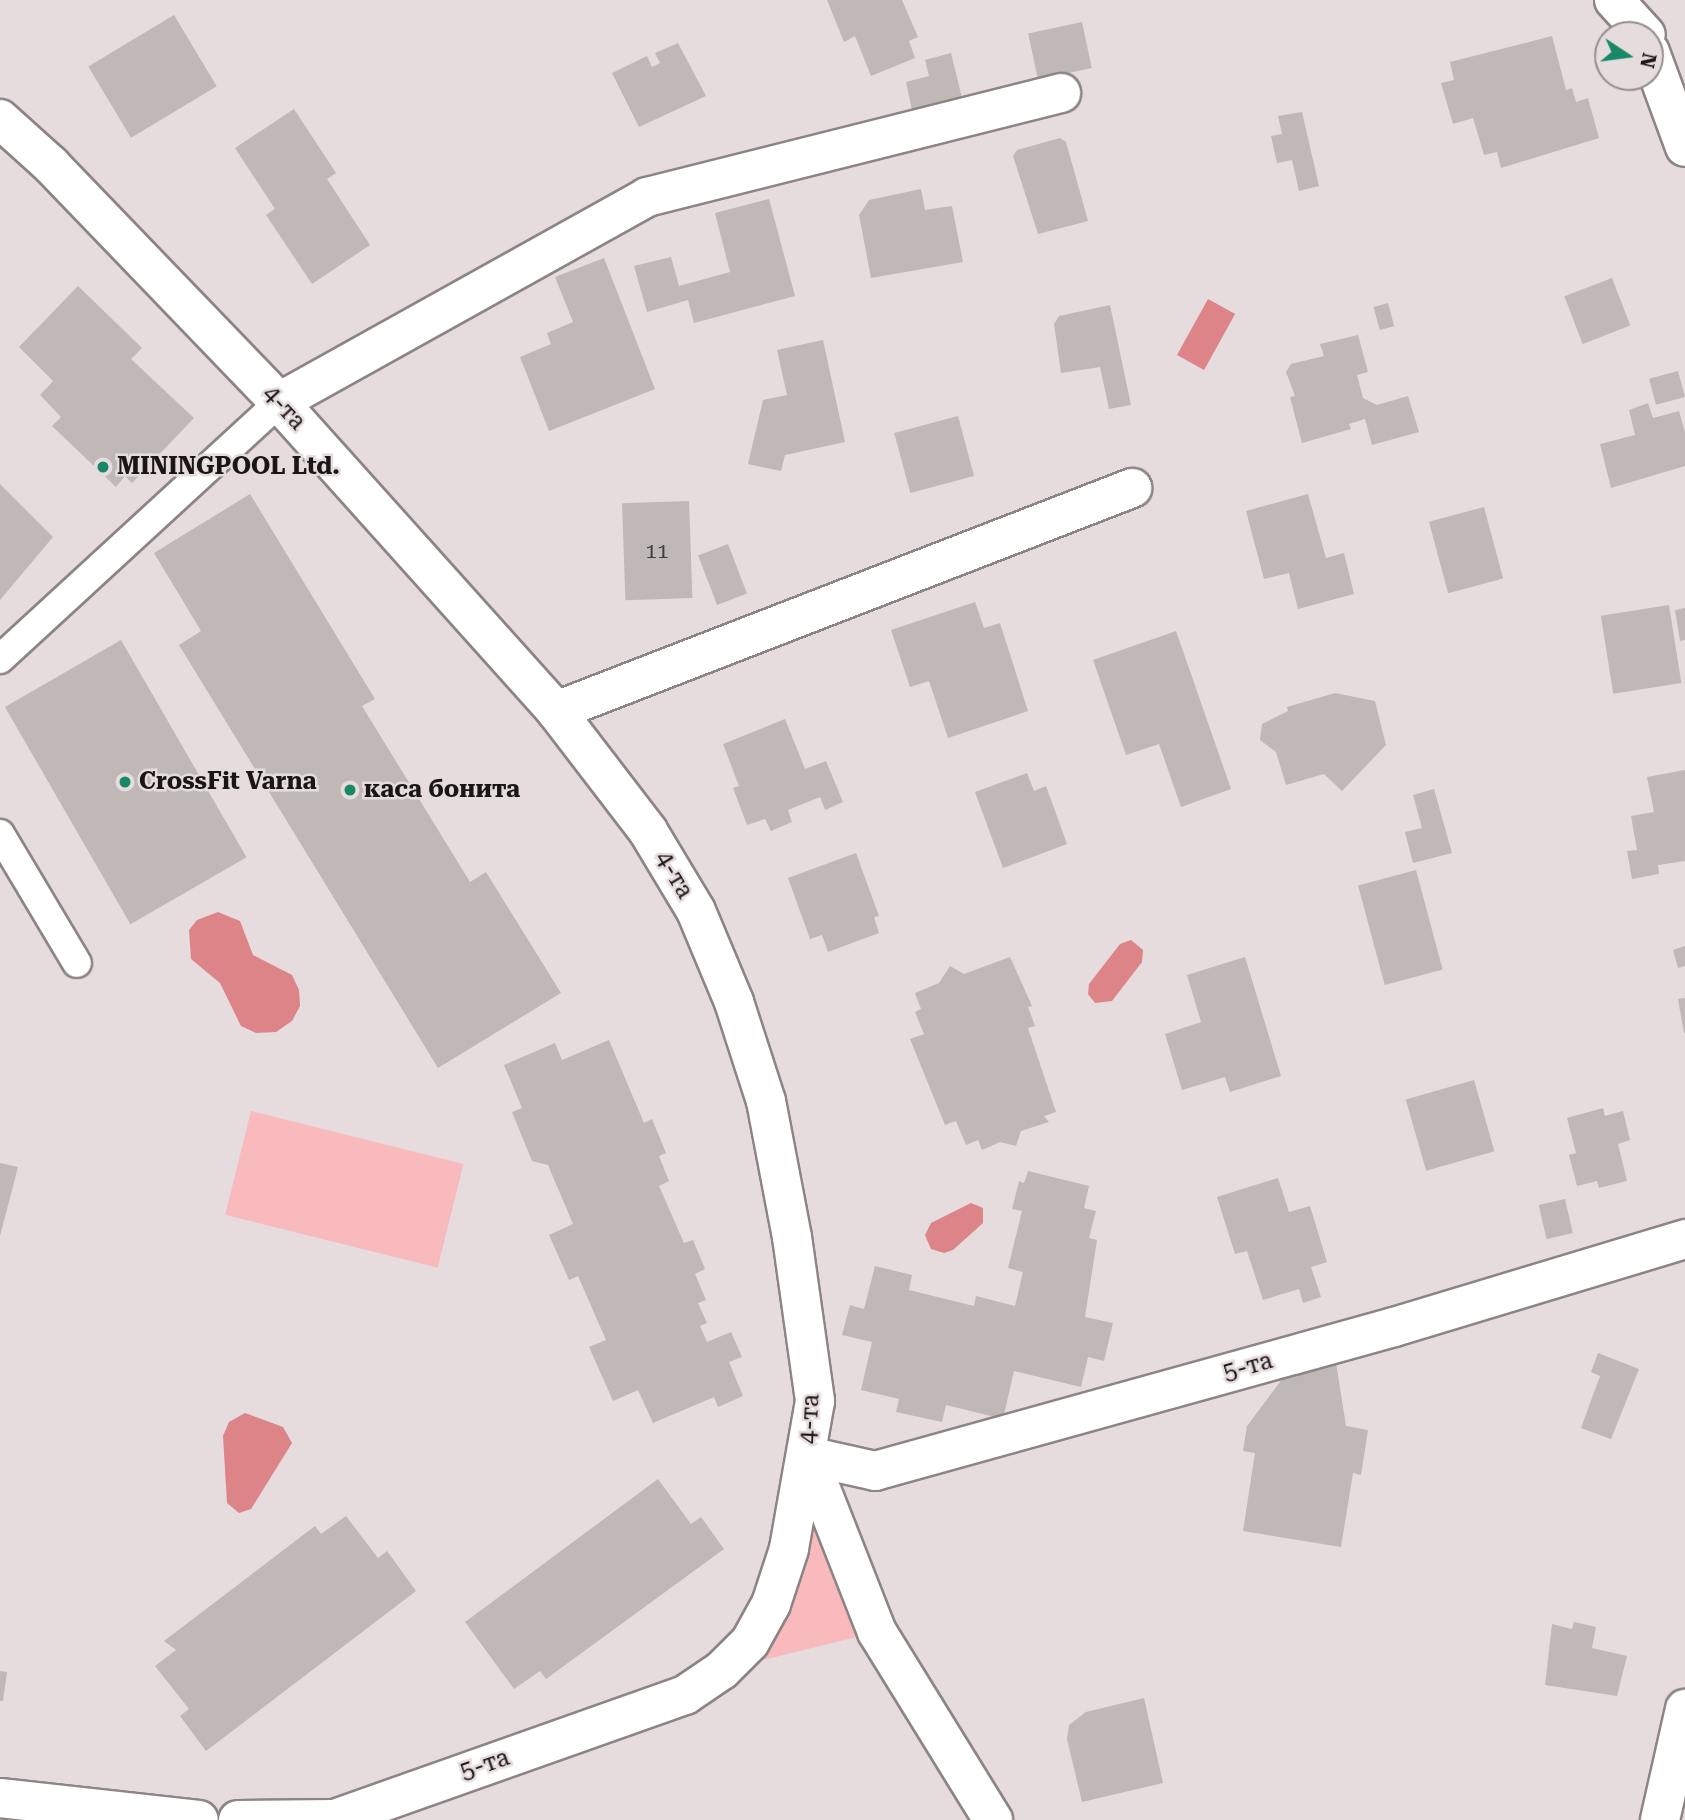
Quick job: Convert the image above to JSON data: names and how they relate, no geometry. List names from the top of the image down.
{
  "streets": {
    "street": ["4-та", "5-та"]
  },
  "crossings": [
    ["4-та", "5-та"]
  ],
  "places": ["MININGPOOL Ltd.", "CrossFit Varna", "каса бонита"],
  "house_numbers": ["11"],
  "north": "right"
}
